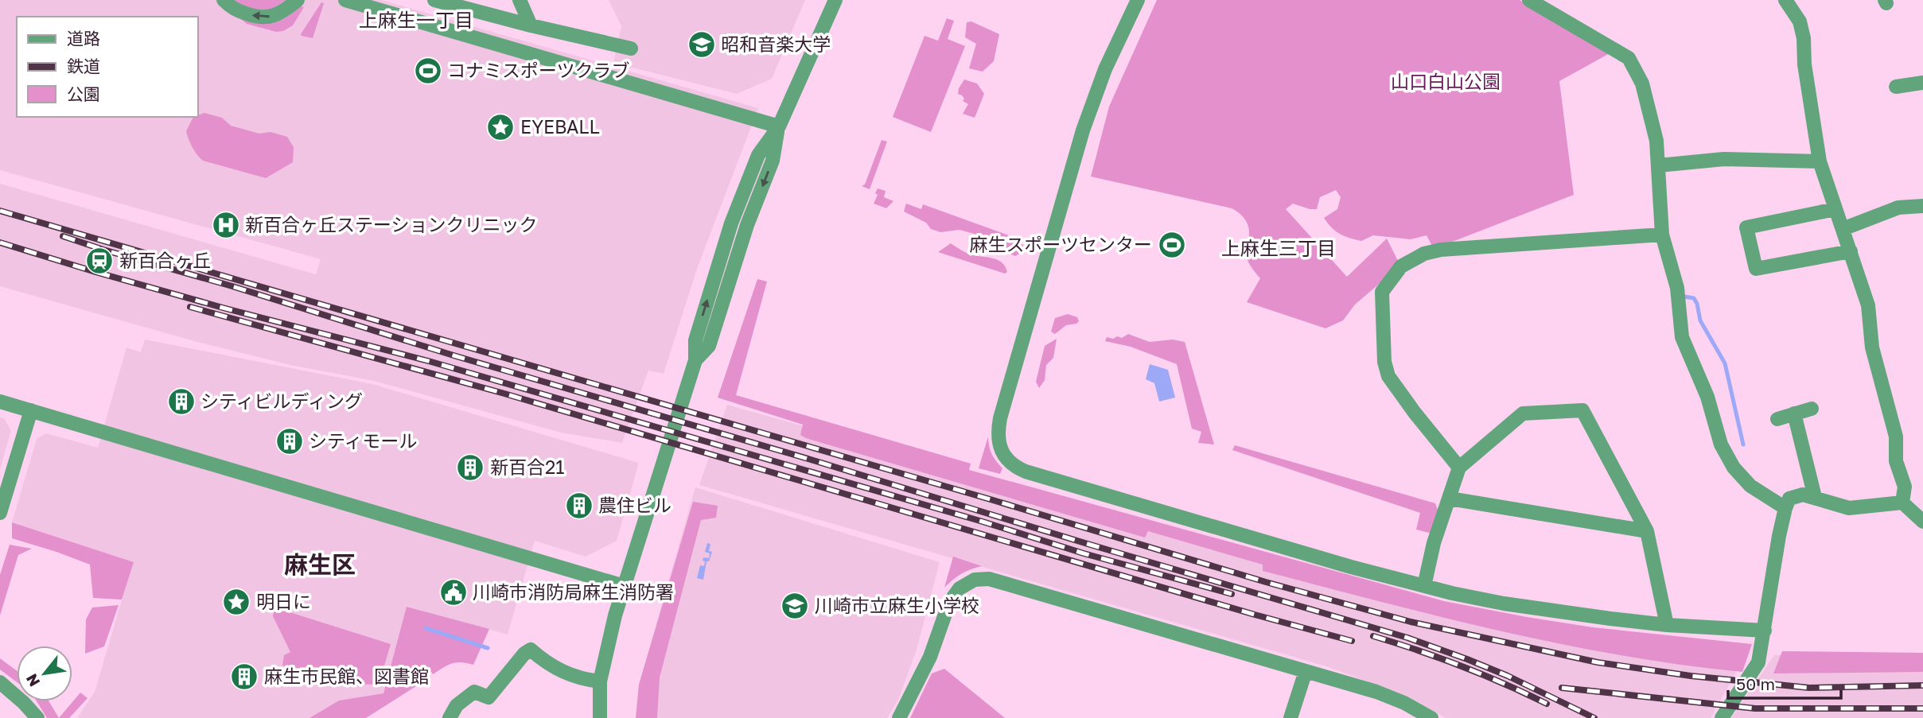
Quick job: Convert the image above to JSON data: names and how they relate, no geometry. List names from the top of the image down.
{
  "districts": ["上麻生一丁目", "上麻生三丁目", "麻生区"],
  "parks": ["山口白山公園"],
  "places": {
    "school or university": ["昭和音楽大学", "川崎市立麻生小学校"],
    "sports": ["コナミスポーツクラブ", "麻生スポーツセンター"],
    "place": ["EYEBALL", "明日に"],
    "hospital": ["新百合ヶ丘ステーションクリニック"],
    "station": ["新百合ヶ丘"],
    "building": [
      "シティビルディング",
      "シティモール",
      "新百合21",
      "農住ビル",
      "麻生市民館、図書館"
    ],
    "public building": ["川崎市消防局麻生消防署"]
  },
  "legend": ["道路", "鉄道", "公園"],
  "scale_bar": "50 m",
  "north": "bottom left"
}
